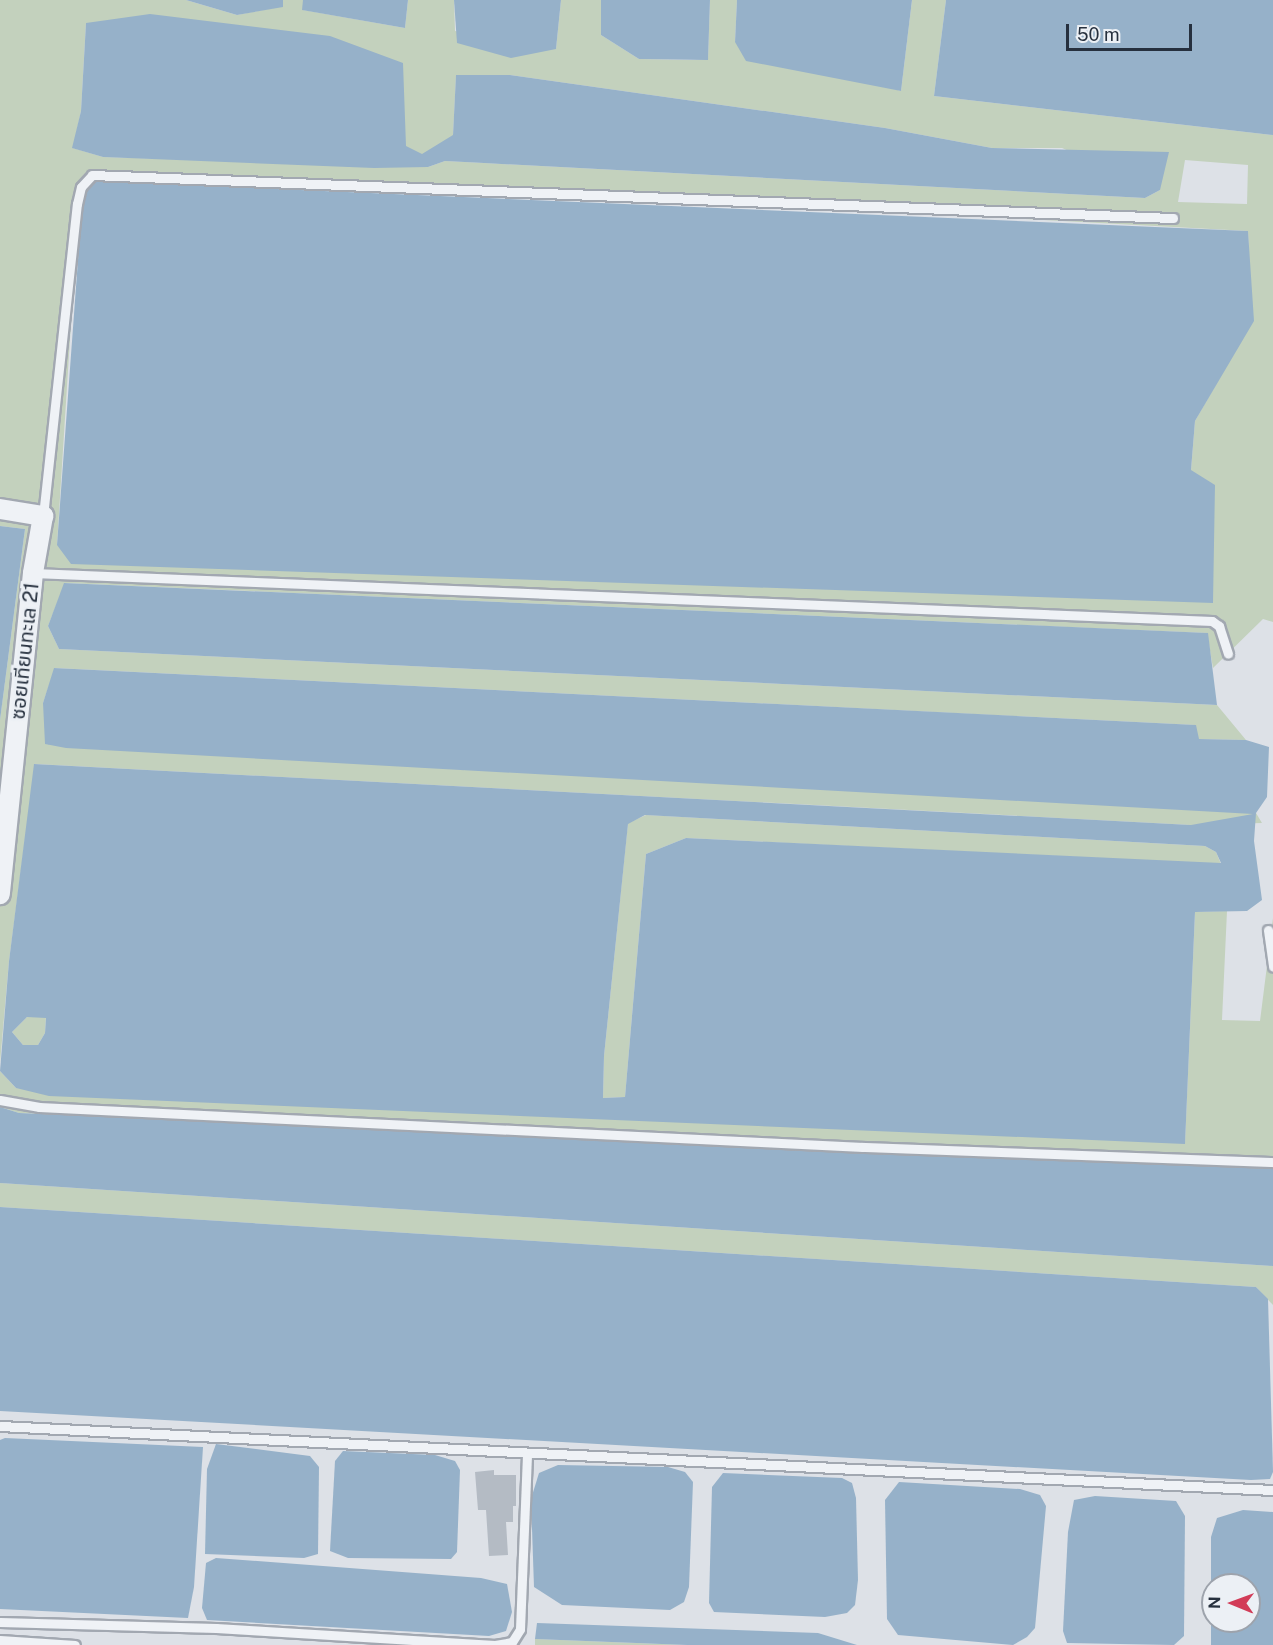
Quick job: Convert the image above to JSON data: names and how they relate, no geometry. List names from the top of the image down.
{
  "streets": {
    "street": ["ซอยเทียนทะเล 21"]
  },
  "scale_bar": "50 m",
  "north": "left"
}
